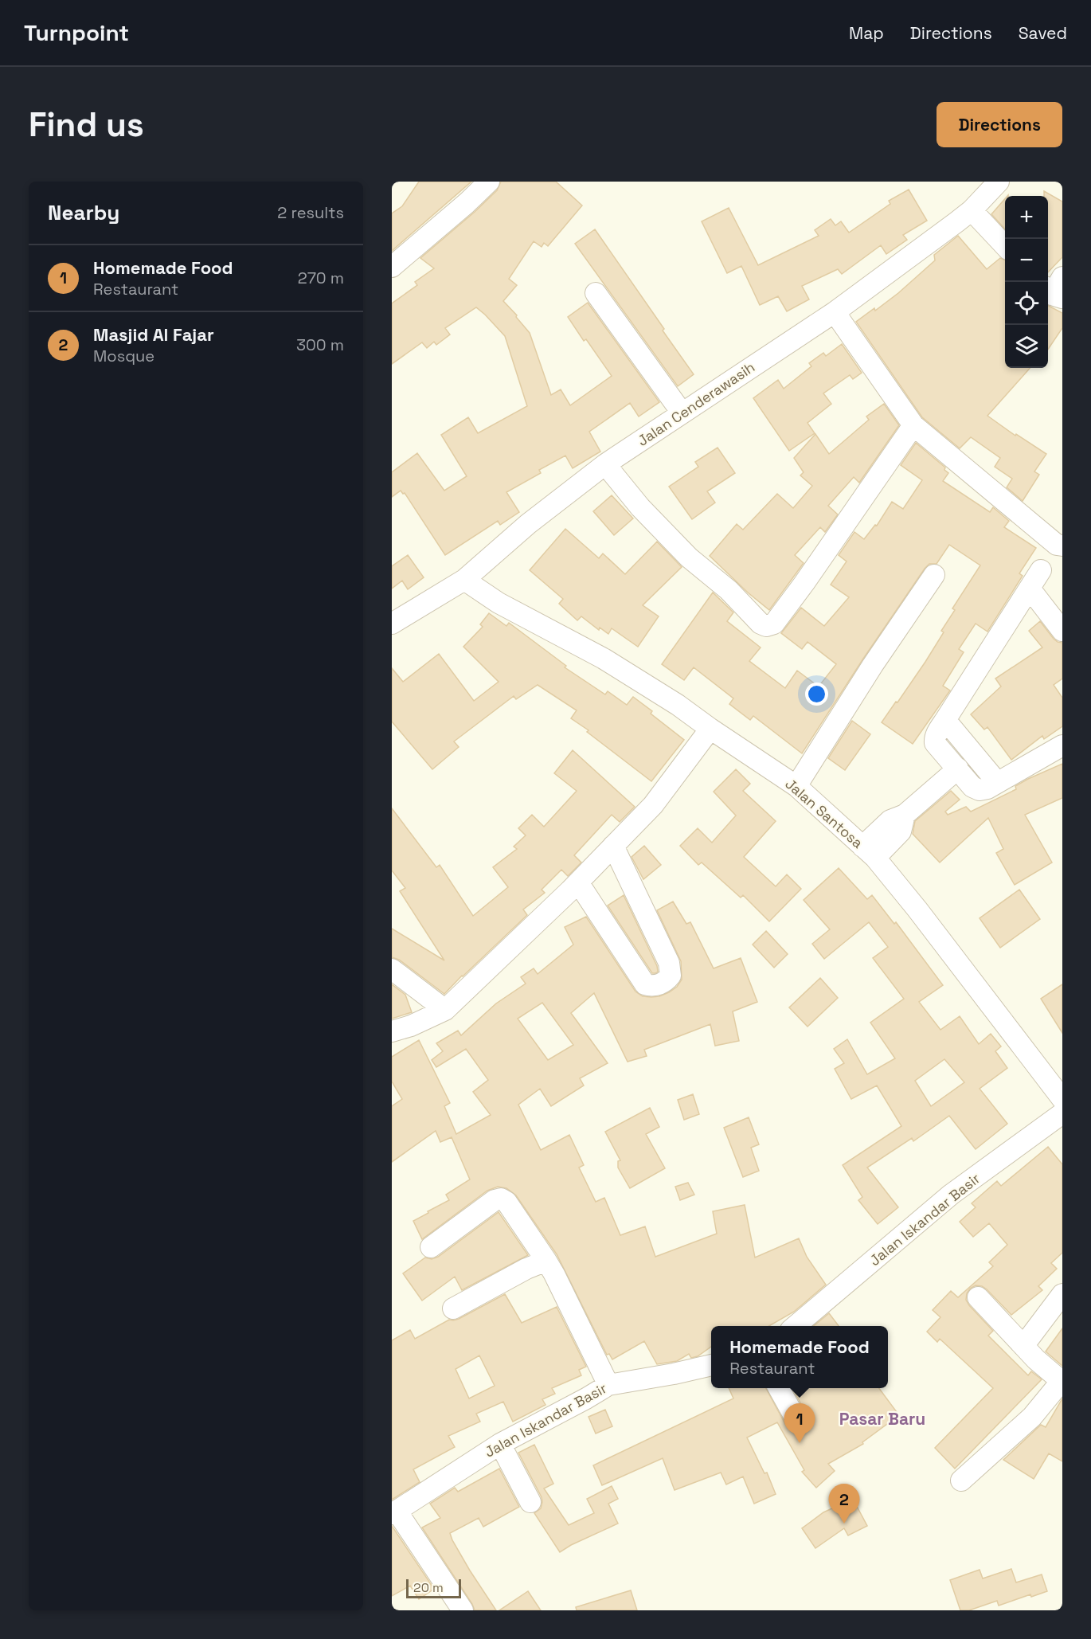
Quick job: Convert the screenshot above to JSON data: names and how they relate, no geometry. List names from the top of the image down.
{
  "streets": {
    "street": ["Jalan Cenderawasih", "Jalan Santosa", "Jalan Iskandar Basir"]
  },
  "crossings": [
    ["Jalan Cenderawasih", "Jalan Santosa"]
  ],
  "districts": ["Pasar Baru"],
  "scale_bar": "20 m",
  "page": {
    "header": "Turnpoint",
    "nav": ["Map", "Directions", "Saved"],
    "buttons": "Directions",
    "title": "Find us",
    "heading": ["Nearby", "2 results"],
    "map_buttons": ["+", "−"],
    "list": [
      {
        "mark": "1",
        "name": "Homemade Food",
        "note": "Restaurant",
        "value": "270 m"
      },
      {
        "mark": "2",
        "name": "Masjid Al Fajar",
        "note": "Mosque",
        "value": "300 m"
      }
    ],
    "popup": ["Homemade Food", "Restaurant"],
    "pins": ["1", "2"],
    "scale": "20 m"
  }
}
